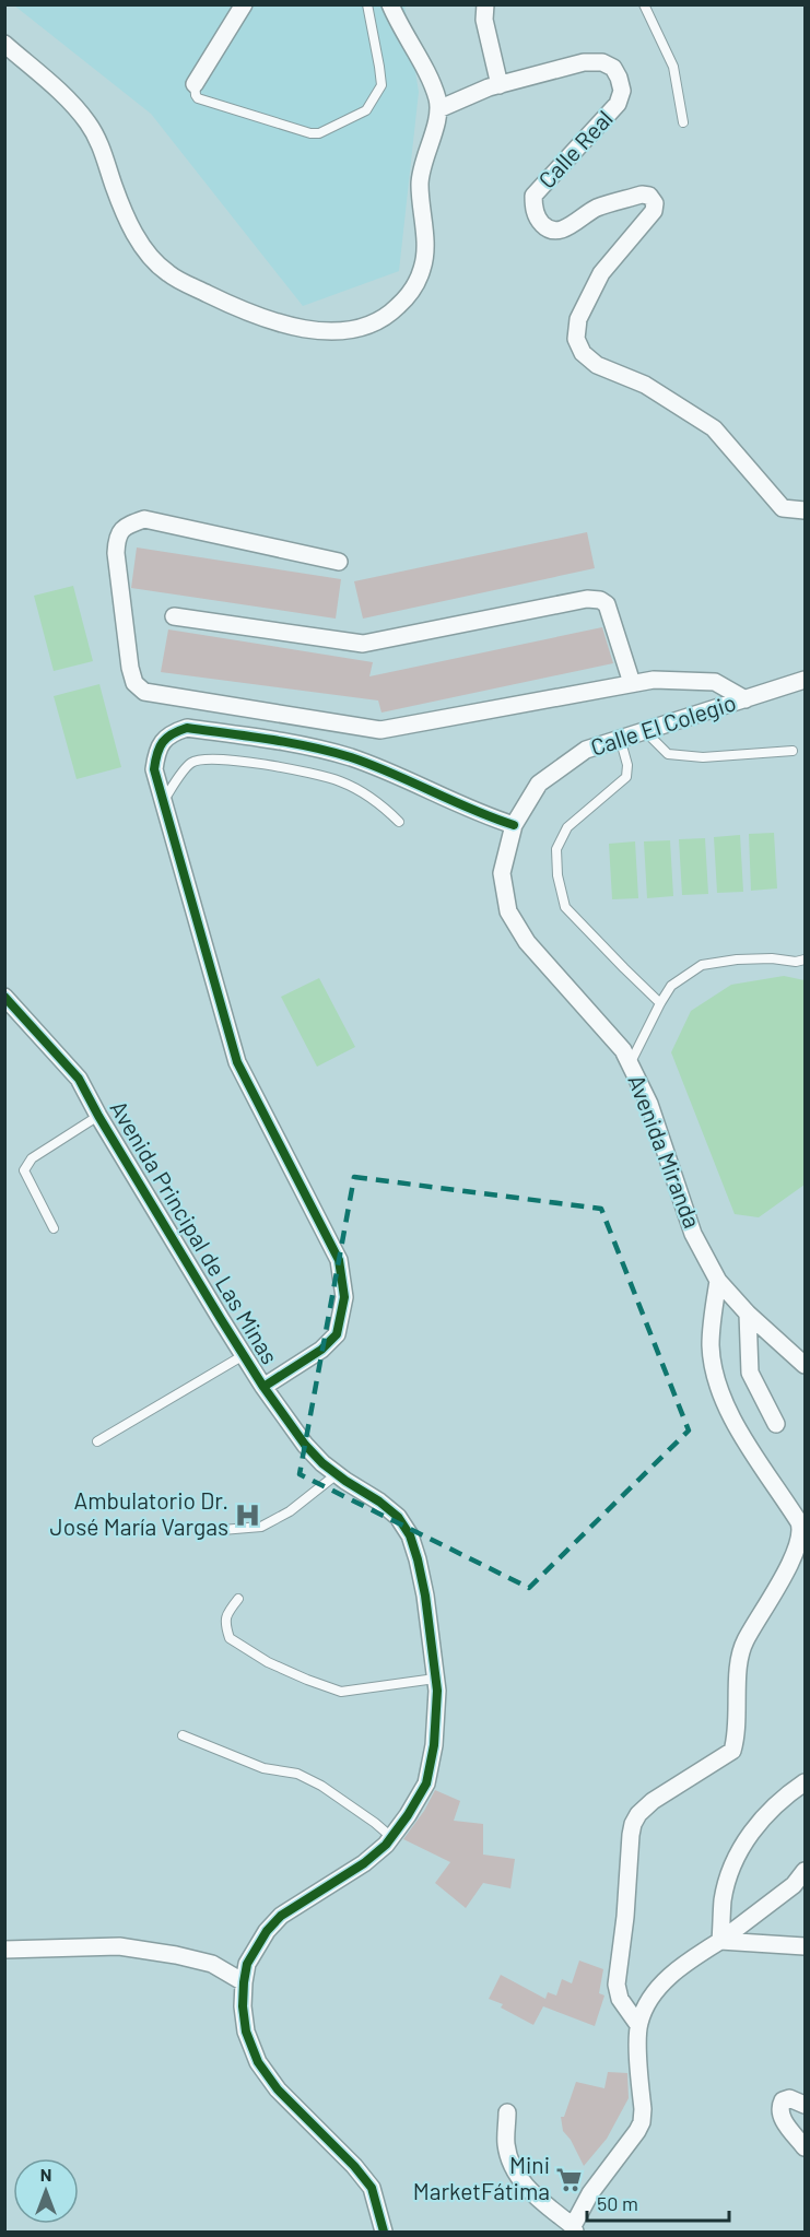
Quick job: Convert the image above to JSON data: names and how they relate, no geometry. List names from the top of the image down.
{
  "streets": {
    "street": [
      "Calle Real",
      "Calle El Colegio",
      "Avenida Miranda",
      "Avenida Principal de Las Minas"
    ]
  },
  "crossings": [
    ["Calle El Colegio", "Avenida Miranda"]
  ],
  "places": {
    "hospital": ["Ambulatorio Dr. José María Vargas"],
    "supermarket": ["Mini MarketFátima"]
  },
  "scale_bar": "50 m",
  "north": "top"
}
